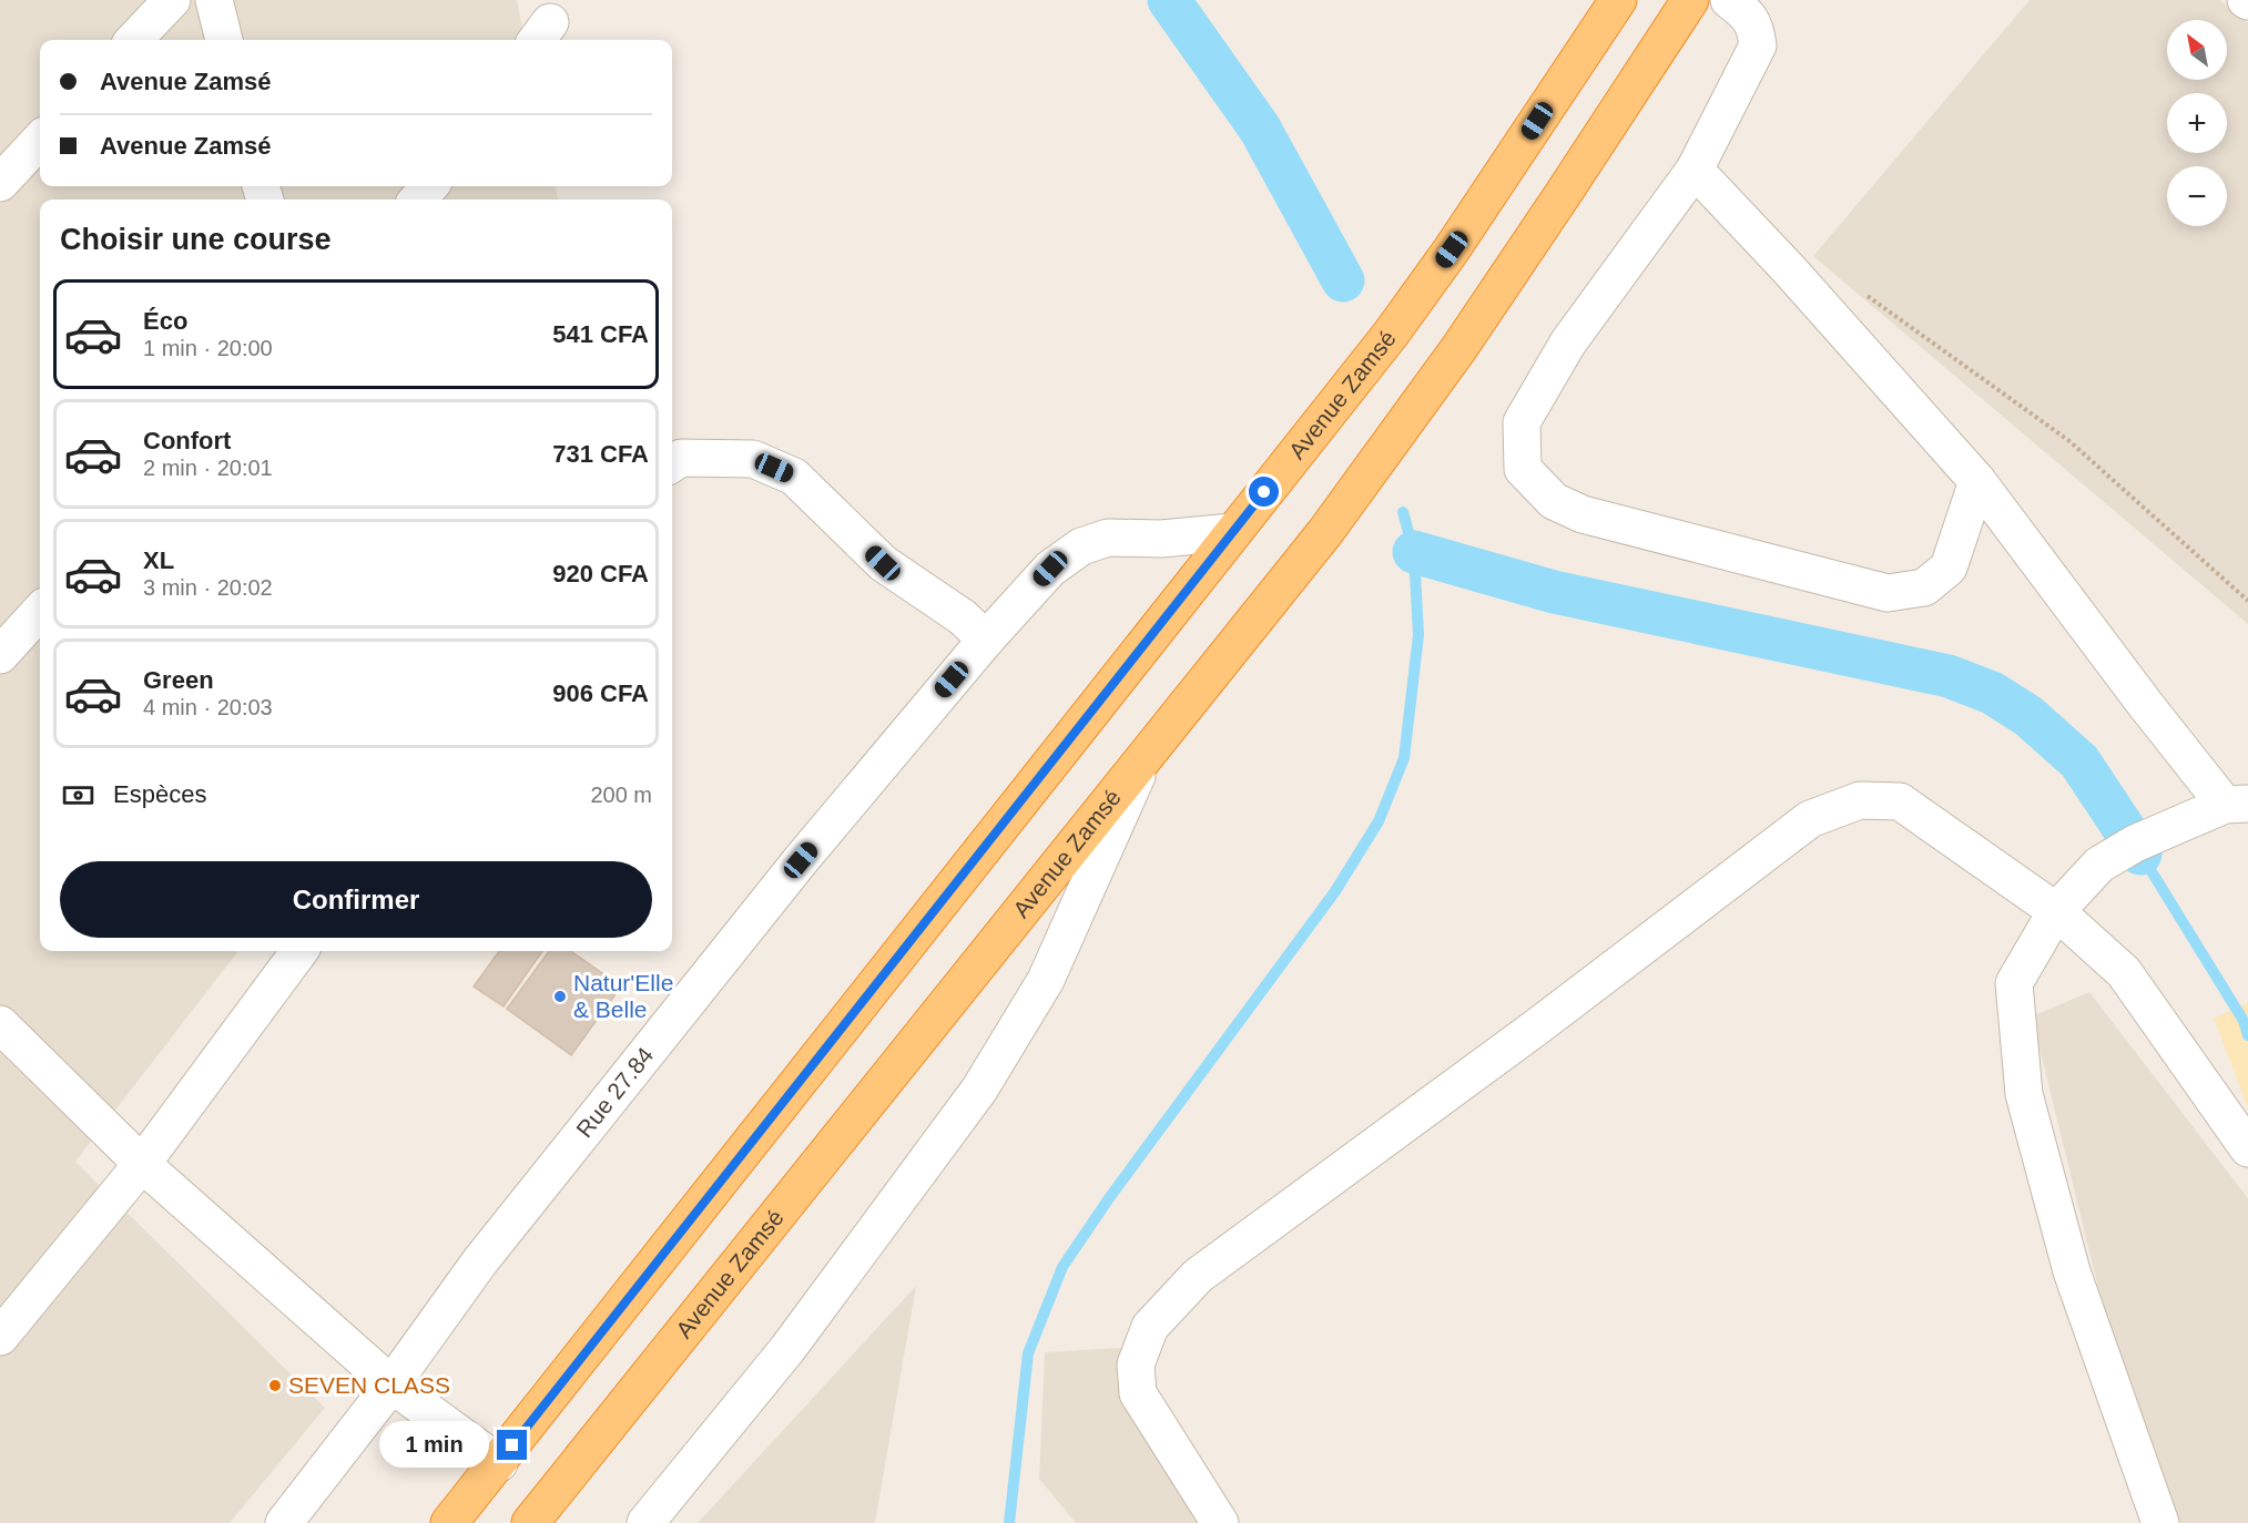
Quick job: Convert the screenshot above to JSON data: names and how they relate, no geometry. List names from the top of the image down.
{
  "streets": {
    "highway": ["Avenue Zamsé"],
    "street": ["Rue 27.84"]
  },
  "crossings": [
    ["Avenue Zamsé", "Rue 27.84"]
  ],
  "places": ["Natur'Elle & Belle", "SEVEN CLASS"],
  "north": "top left",
  "page": {
    "map_buttons": ["+", "−"],
    "banner": ["Avenue Zamsé", "Avenue Zamsé"],
    "heading": "Choisir une course",
    "list": [
      {
        "name": "Éco",
        "note": "1 min · 20:00",
        "value": "541 CFA"
      },
      {
        "name": "Confort",
        "note": "2 min · 20:01",
        "value": "731 CFA"
      },
      {
        "name": "XL",
        "note": "3 min · 20:02",
        "value": "920 CFA"
      },
      {
        "name": "Green",
        "note": "4 min · 20:03",
        "value": "906 CFA"
      }
    ],
    "pay": ["Espèces", "200 m"],
    "buttons": "Confirmer",
    "bubble": "1 min"
  }
}
